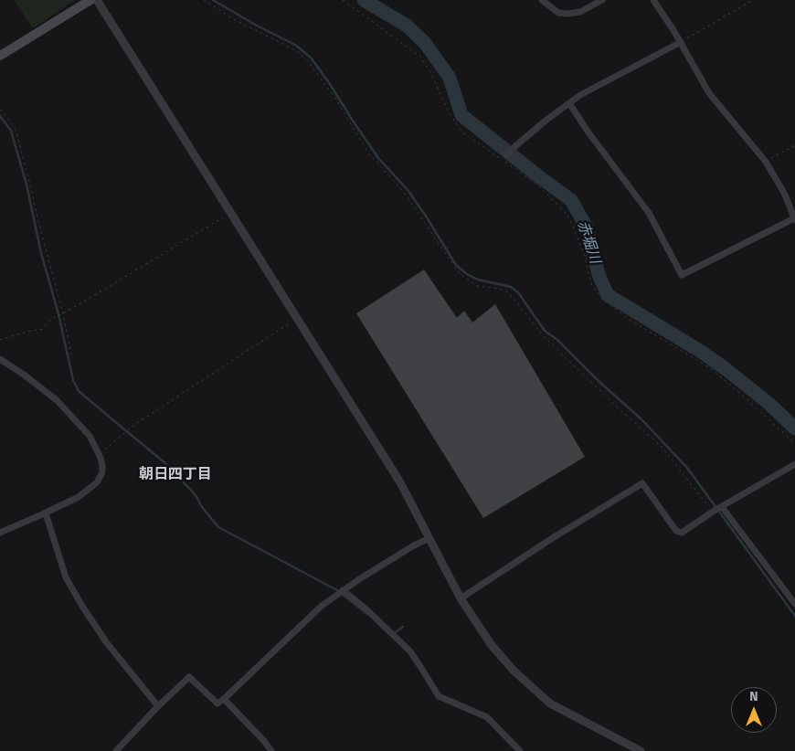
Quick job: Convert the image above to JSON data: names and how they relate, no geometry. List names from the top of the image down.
{
  "districts": ["朝日四丁目"],
  "water": ["赤堀川"],
  "north": "top"
}
